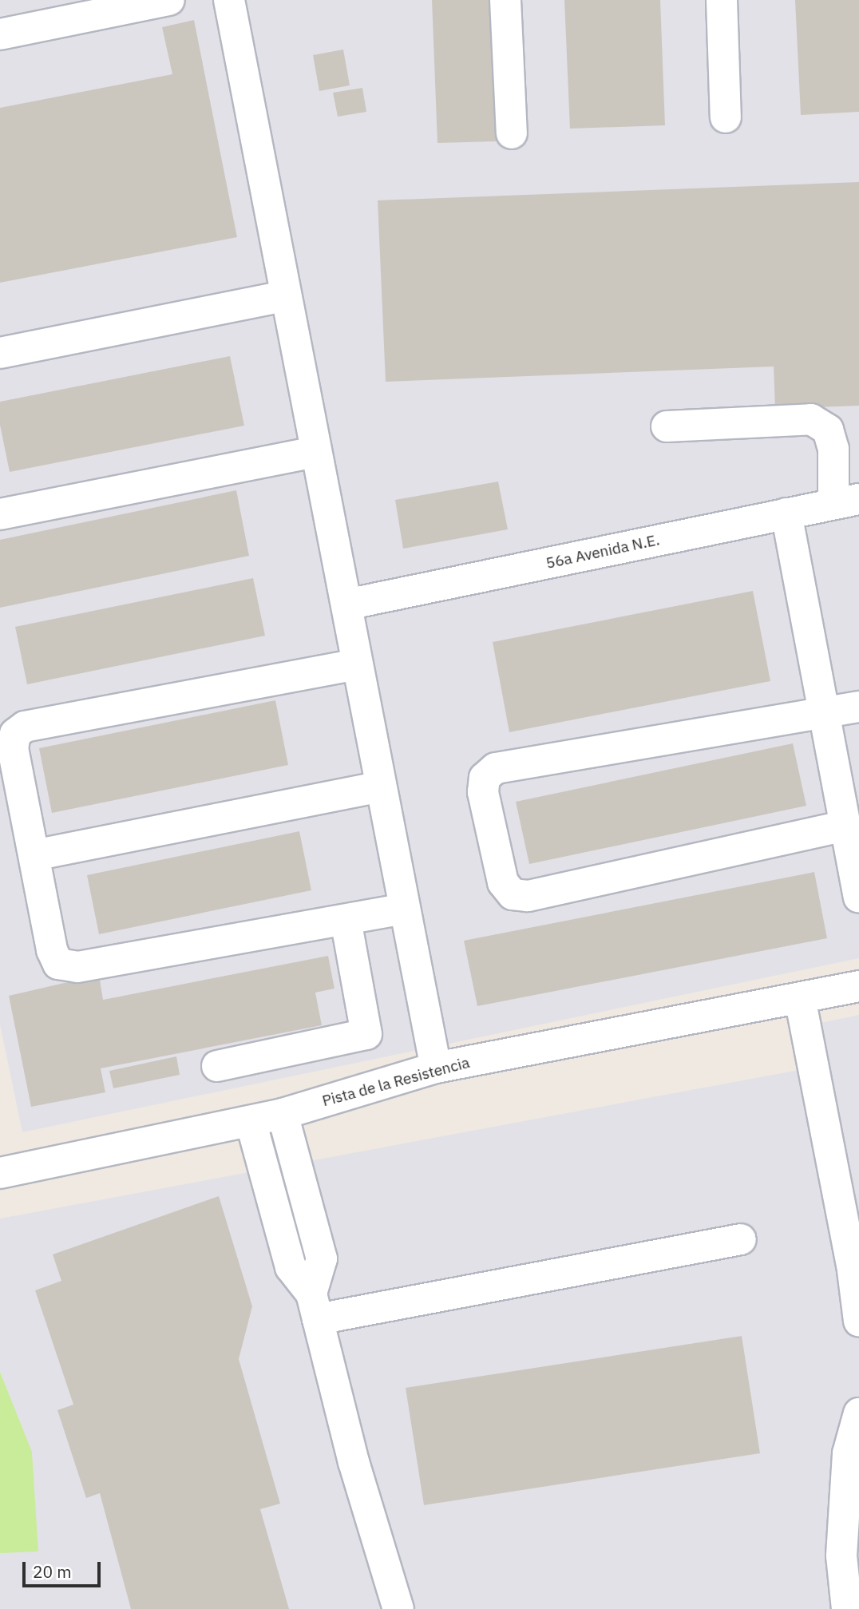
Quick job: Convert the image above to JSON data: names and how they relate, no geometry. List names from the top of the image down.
{
  "streets": {
    "street": ["56a Avenida N.E.", "Pista de la Resistencia"]
  },
  "scale_bar": "20 m"
}
